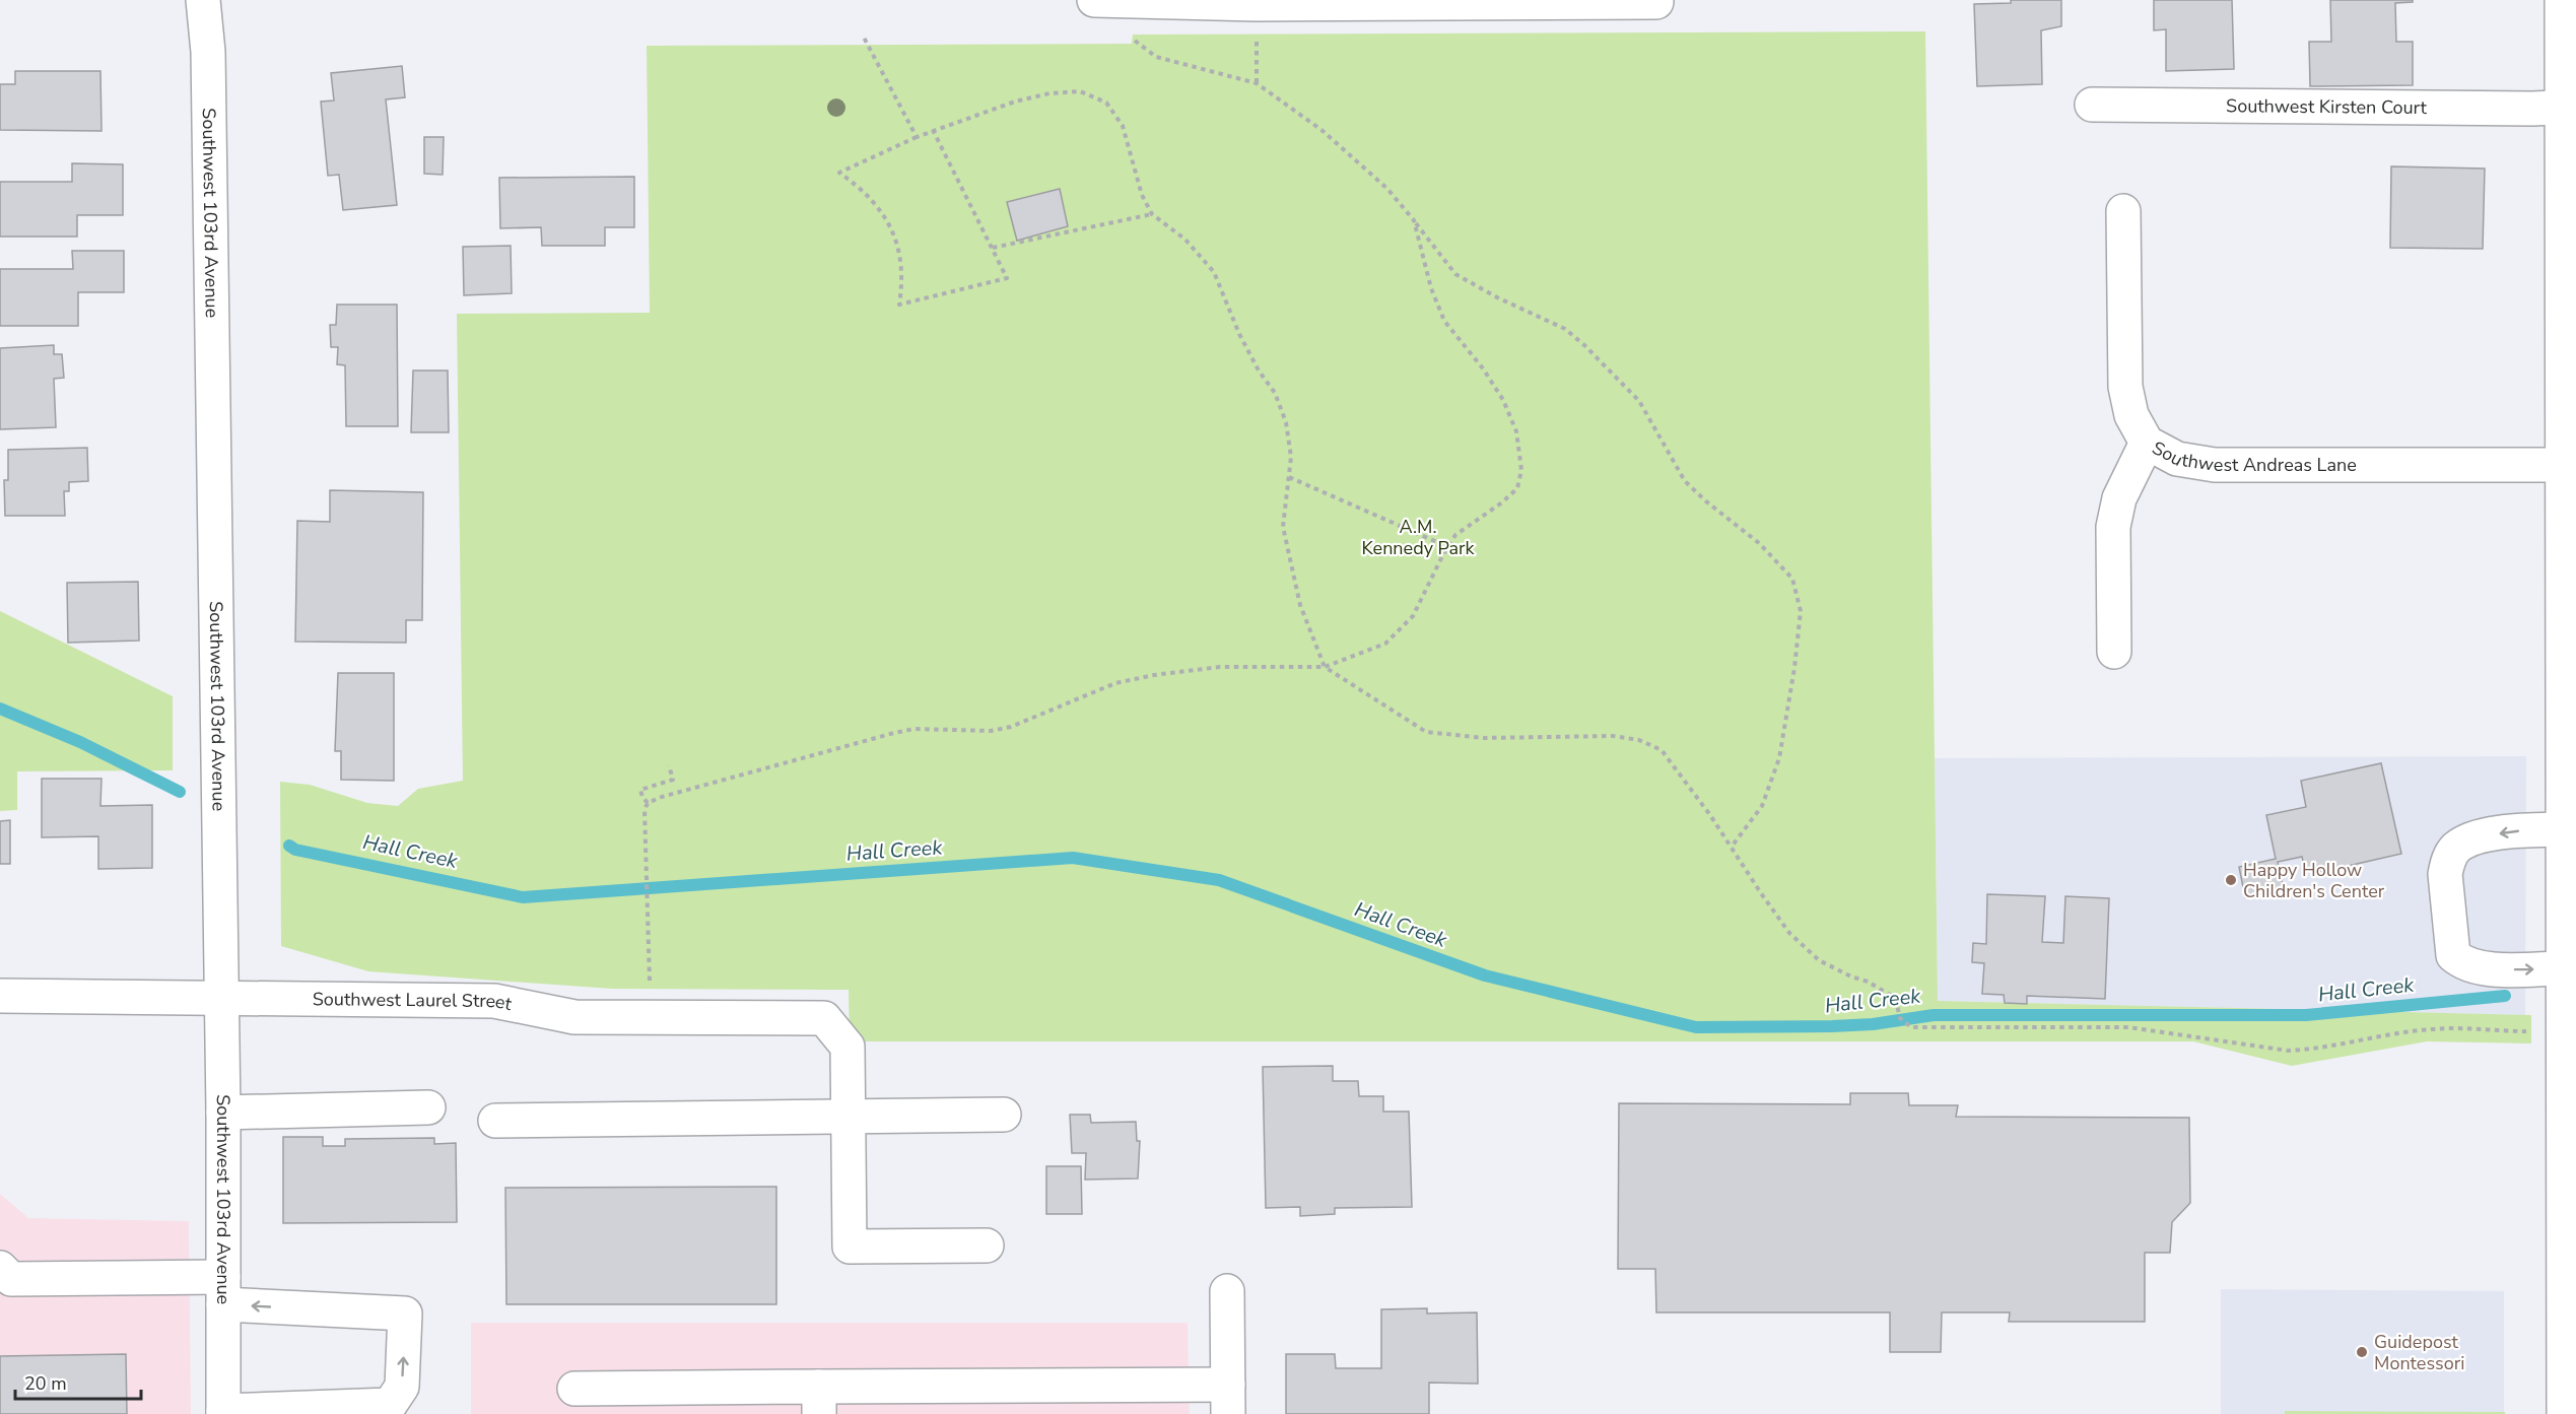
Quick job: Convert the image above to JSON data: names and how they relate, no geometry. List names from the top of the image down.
{
  "streets": {
    "street": [
      "Southwest Kirsten Court",
      "Southwest 103rd Avenue",
      "Southwest Andreas Lane",
      "Southwest Laurel Street"
    ]
  },
  "crossings": [
    ["Southwest 103rd Avenue", "Southwest Laurel Street"]
  ],
  "water": ["Hall Creek"],
  "parks": ["A.M. Kennedy Park"],
  "places": ["Happy Hollow Children's Center", "Guidepost Montessori"],
  "scale_bar": "20 m"
}
